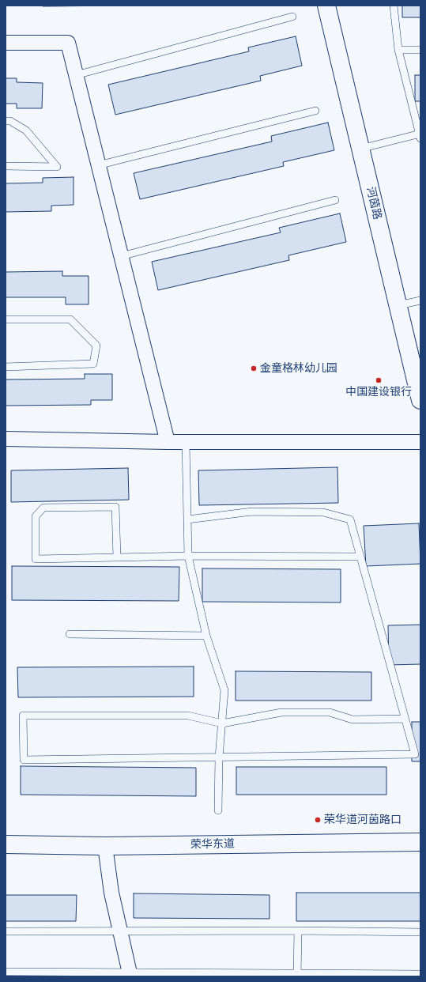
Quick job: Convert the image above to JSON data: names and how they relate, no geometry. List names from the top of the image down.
{
  "streets": {
    "street": ["河茵路", "荣华东道"]
  },
  "places": ["金童格林幼儿园", "中国建设银行", "荣华道河茵路口"]
}
